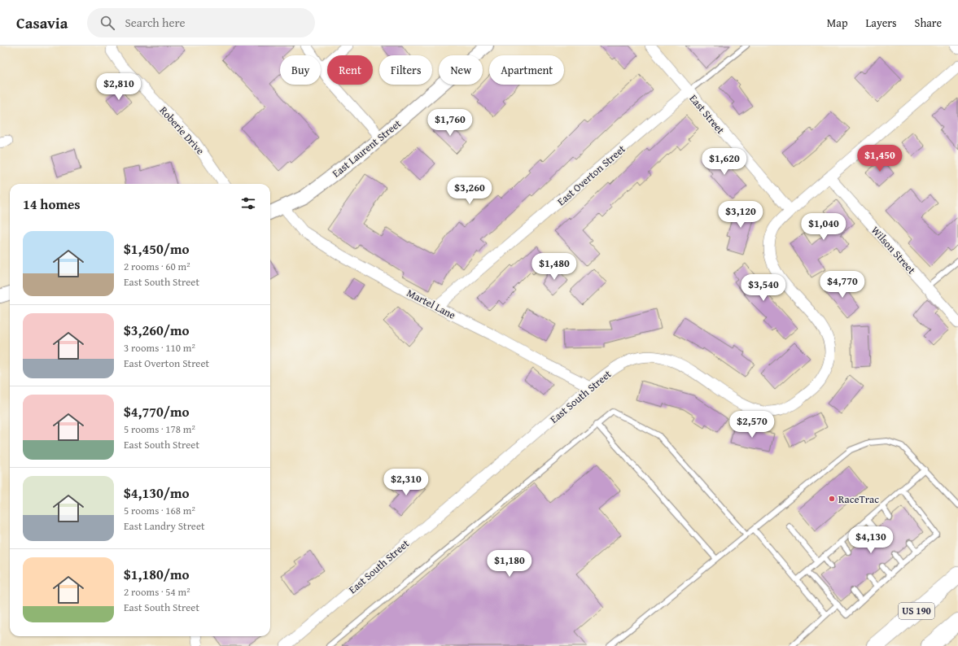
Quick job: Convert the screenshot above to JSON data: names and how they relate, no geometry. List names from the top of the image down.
{
  "streets": {
    "highway": ["US 190"],
    "street": [
      "East Street",
      "Roberie Drive",
      "East Laurent Street",
      "East Overton Street",
      "Wilson Street",
      "Martel Lane",
      "East South Street"
    ]
  },
  "crossings": [
    ["East Street", "East Overton Street"],
    ["East Street", "East South Street"],
    ["East Laurent Street", "Martel Lane"],
    ["East Overton Street", "Martel Lane"],
    ["Wilson Street", "East South Street"],
    ["Martel Lane", "East South Street"]
  ],
  "places": ["RaceTrac"],
  "page": {
    "header": "Casavia",
    "search": "Search here",
    "nav": ["Map", "Layers", "Share"],
    "chip": [
      "Buy",
      "Rent",
      "Filters",
      "New",
      "Apartment"
    ],
    "price": [
      "$2,810",
      "$1,760",
      "$1,450",
      "$1,620",
      "$3,260",
      "$3,120",
      "$1,040",
      "$1,480",
      "$4,770",
      "$3,540",
      "$2,570",
      "$2,310",
      "$4,130",
      "$1,180"
    ],
    "heading": "14 homes",
    "list": [
      {
        "name": "$1,450/mo",
        "note": "2 rooms · 60 m² · East South Street"
      },
      {
        "name": "$3,260/mo",
        "note": "3 rooms · 110 m² · East Overton Street"
      },
      {
        "name": "$4,770/mo",
        "note": "5 rooms · 178 m² · East South Street"
      },
      {
        "name": "$4,130/mo",
        "note": "5 rooms · 168 m² · East Landry Street"
      },
      {
        "name": "$1,180/mo",
        "note": "2 rooms · 54 m² · East South Street"
      }
    ]
  }
}
